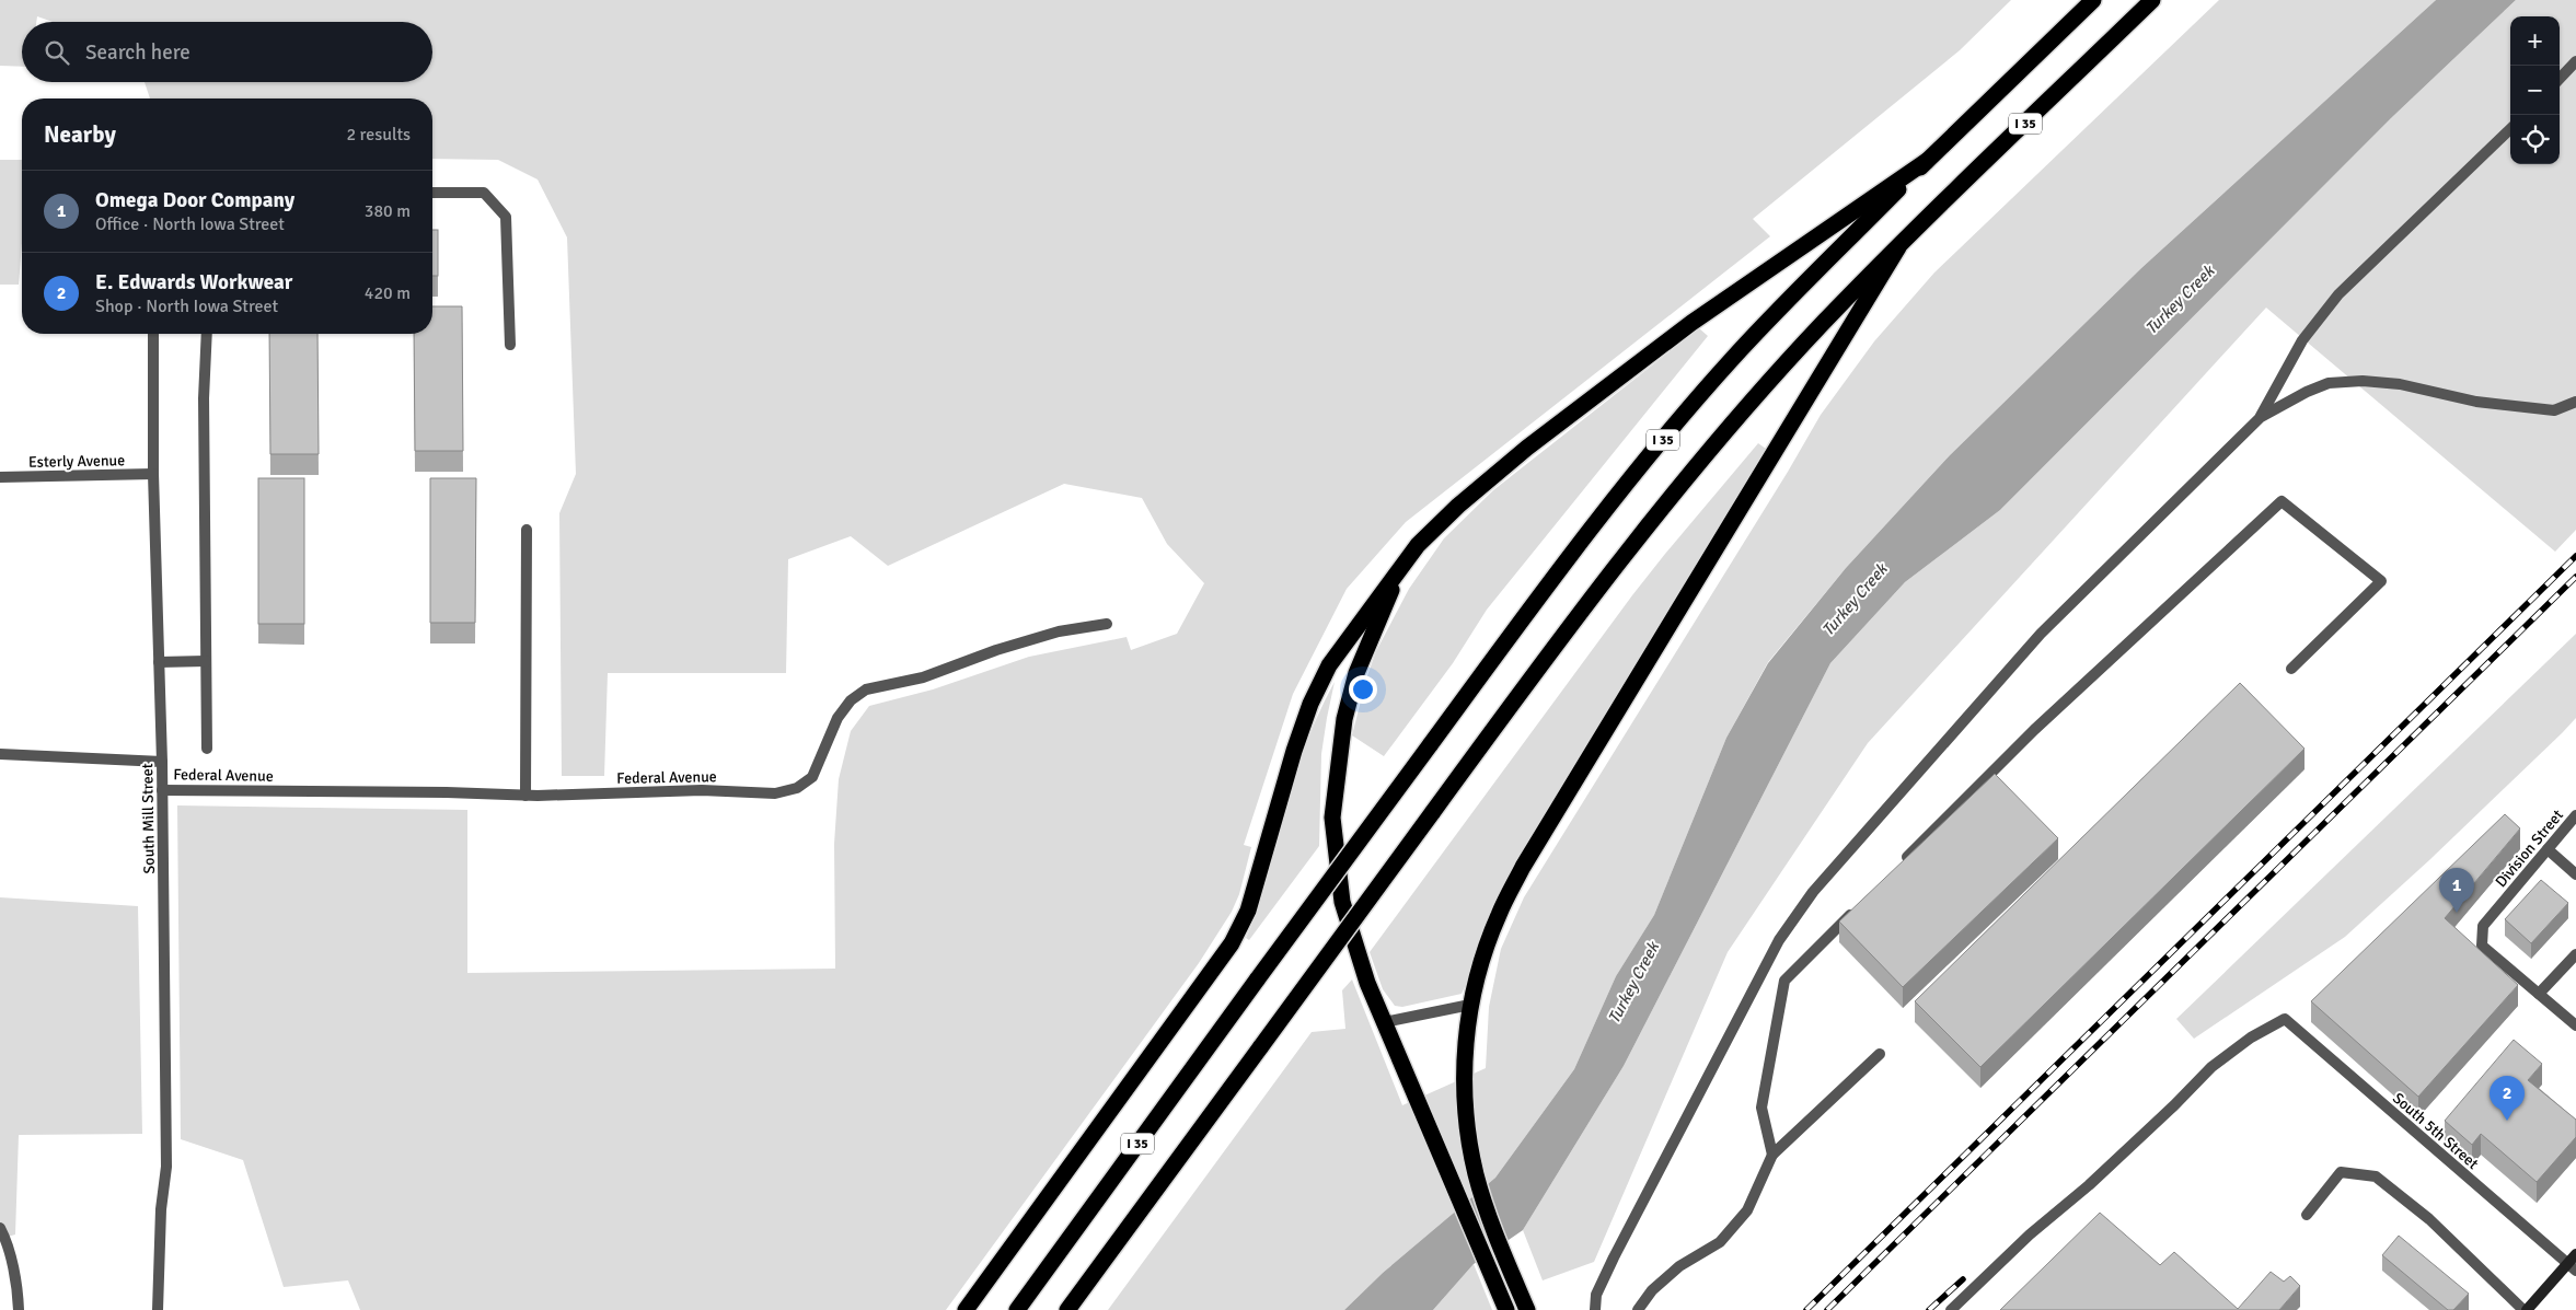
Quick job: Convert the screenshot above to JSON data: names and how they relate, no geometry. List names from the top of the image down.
{
  "streets": {
    "highway": ["I 35"],
    "street": [
      "Esterly Avenue",
      "Federal Avenue",
      "South Mill Street",
      "Division Street",
      "South 5th Street"
    ]
  },
  "crossings": [
    ["Esterly Avenue", "South Mill Street"],
    ["Federal Avenue", "South Mill Street"]
  ],
  "water": ["Turkey Creek"],
  "page": {
    "map_buttons": ["+", "−"],
    "search": "Search here",
    "heading": ["Nearby", "2 results"],
    "list": [
      {
        "mark": "1",
        "name": "Omega Door Company",
        "note": "Office · North Iowa Street",
        "value": "380 m"
      },
      {
        "mark": "2",
        "name": "E. Edwards Workwear",
        "note": "Shop · North Iowa Street",
        "value": "420 m"
      }
    ],
    "pins": ["1", "2"]
  }
}
